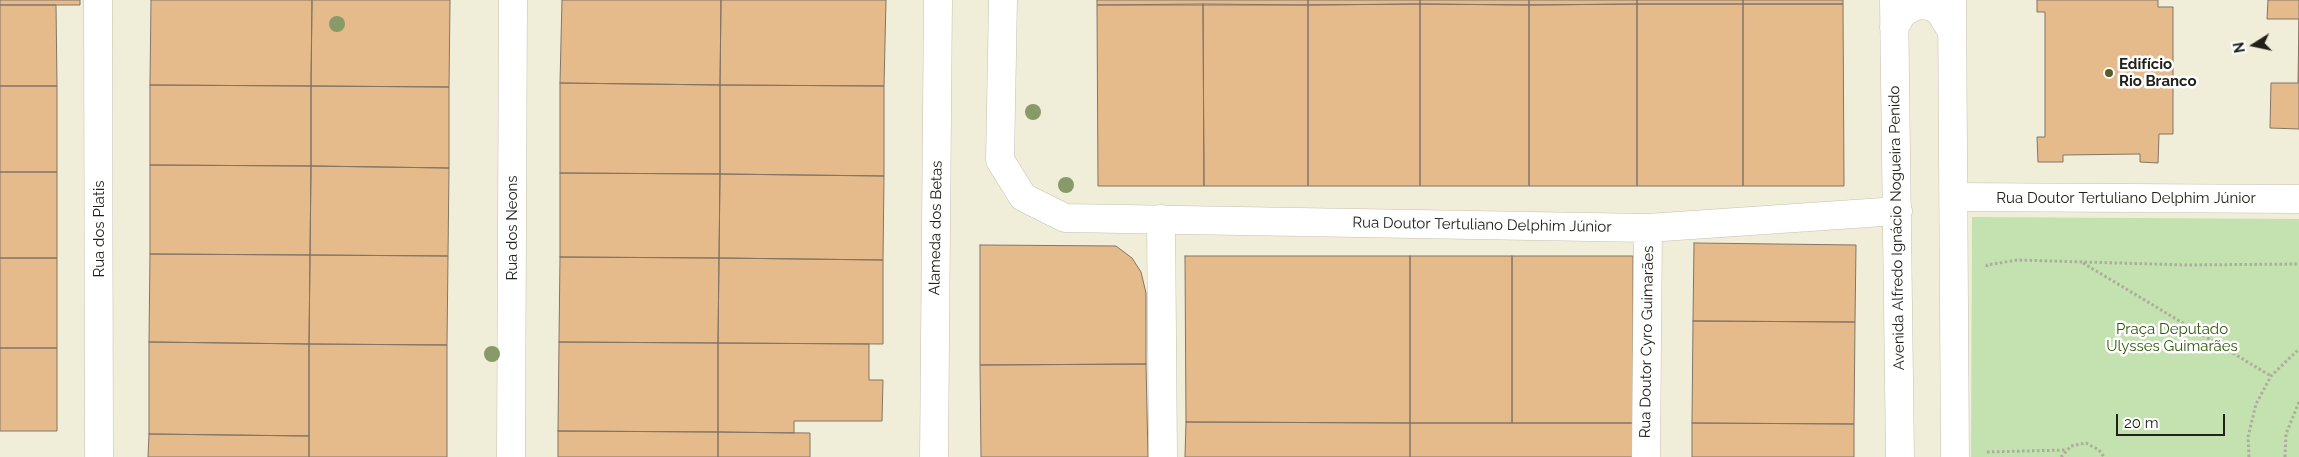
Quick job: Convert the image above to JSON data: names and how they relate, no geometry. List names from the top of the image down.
{
  "streets": {
    "street": [
      "Rua Doutor Tertuliano Delphim Júnior",
      "Rua dos Neons",
      "Alameda dos Betas",
      "Avenida Alfredo Ignácio Nogueira Penido",
      "Rua dos Platis",
      "Rua Doutor Cyro Guimarães"
    ]
  },
  "crossings": [
    ["Rua Doutor Tertuliano Delphim Júnior", "Avenida Alfredo Ignácio Nogueira Penido"],
    ["Rua Doutor Tertuliano Delphim Júnior", "Rua Doutor Cyro Guimarães"]
  ],
  "parks": ["Praça Deputado Ulysses Guimarães"],
  "places": ["Edifício Rio Branco"],
  "scale_bar": "20 m",
  "north": "left"
}
